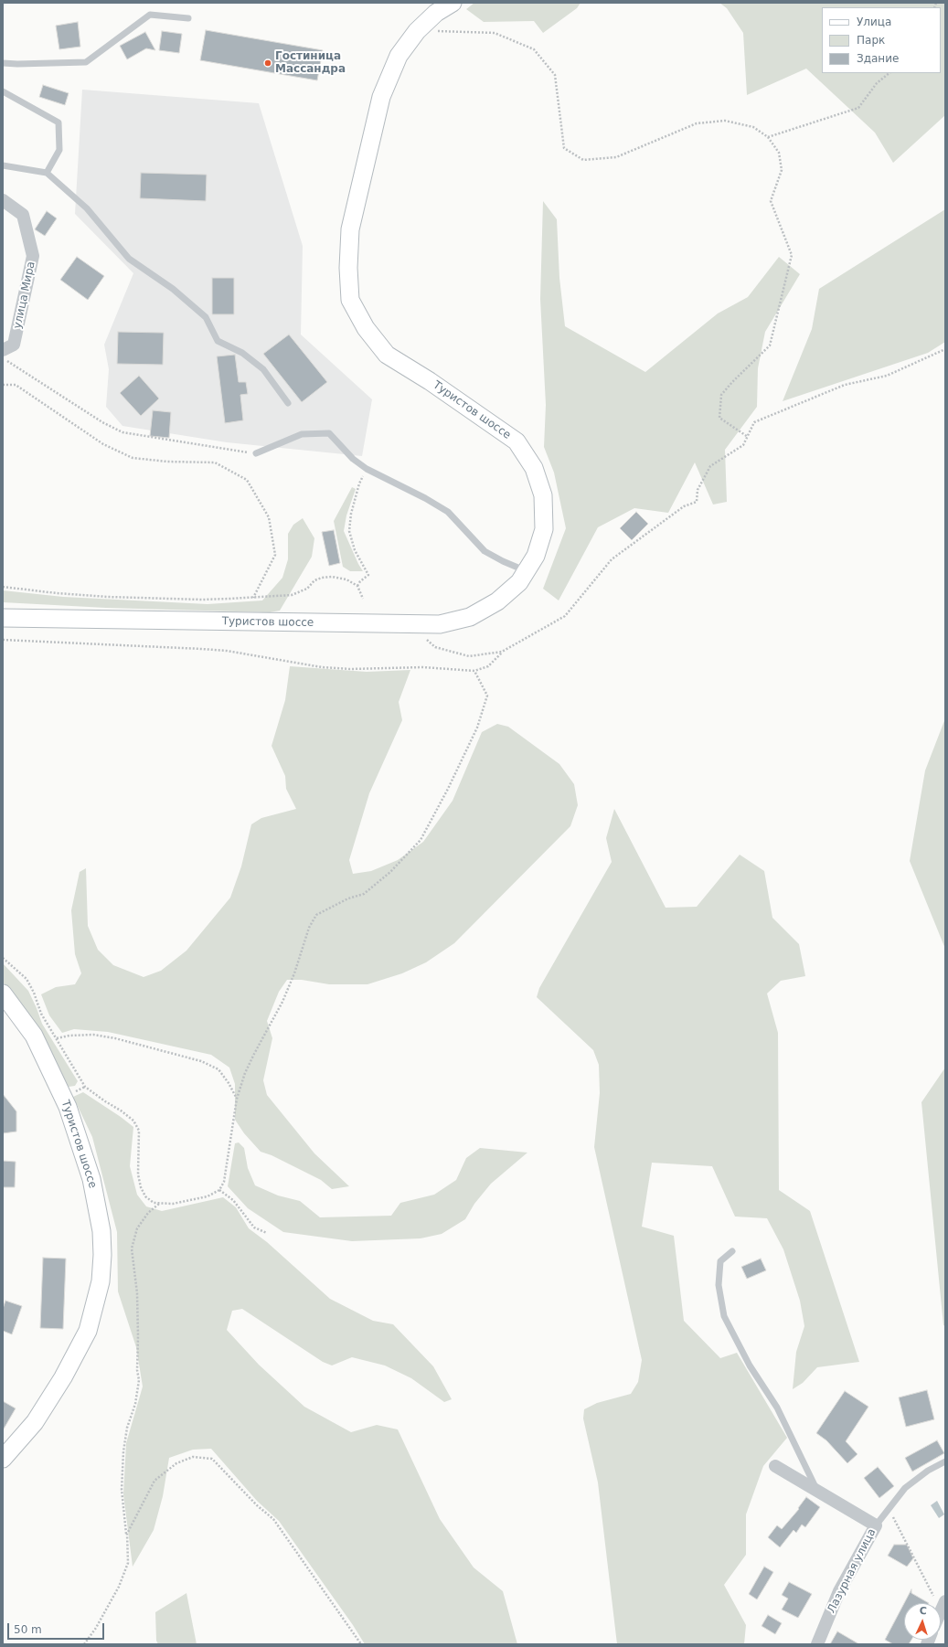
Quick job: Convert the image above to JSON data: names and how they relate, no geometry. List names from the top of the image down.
{
  "streets": {
    "main road": ["Туристов шоссе"],
    "street": ["улица Мира", "Лазурная улица"]
  },
  "places": ["Гостиница Массандра"],
  "legend": ["Улица", "Парк", "Здание"],
  "scale_bar": "50 m",
  "north": "top"
}
